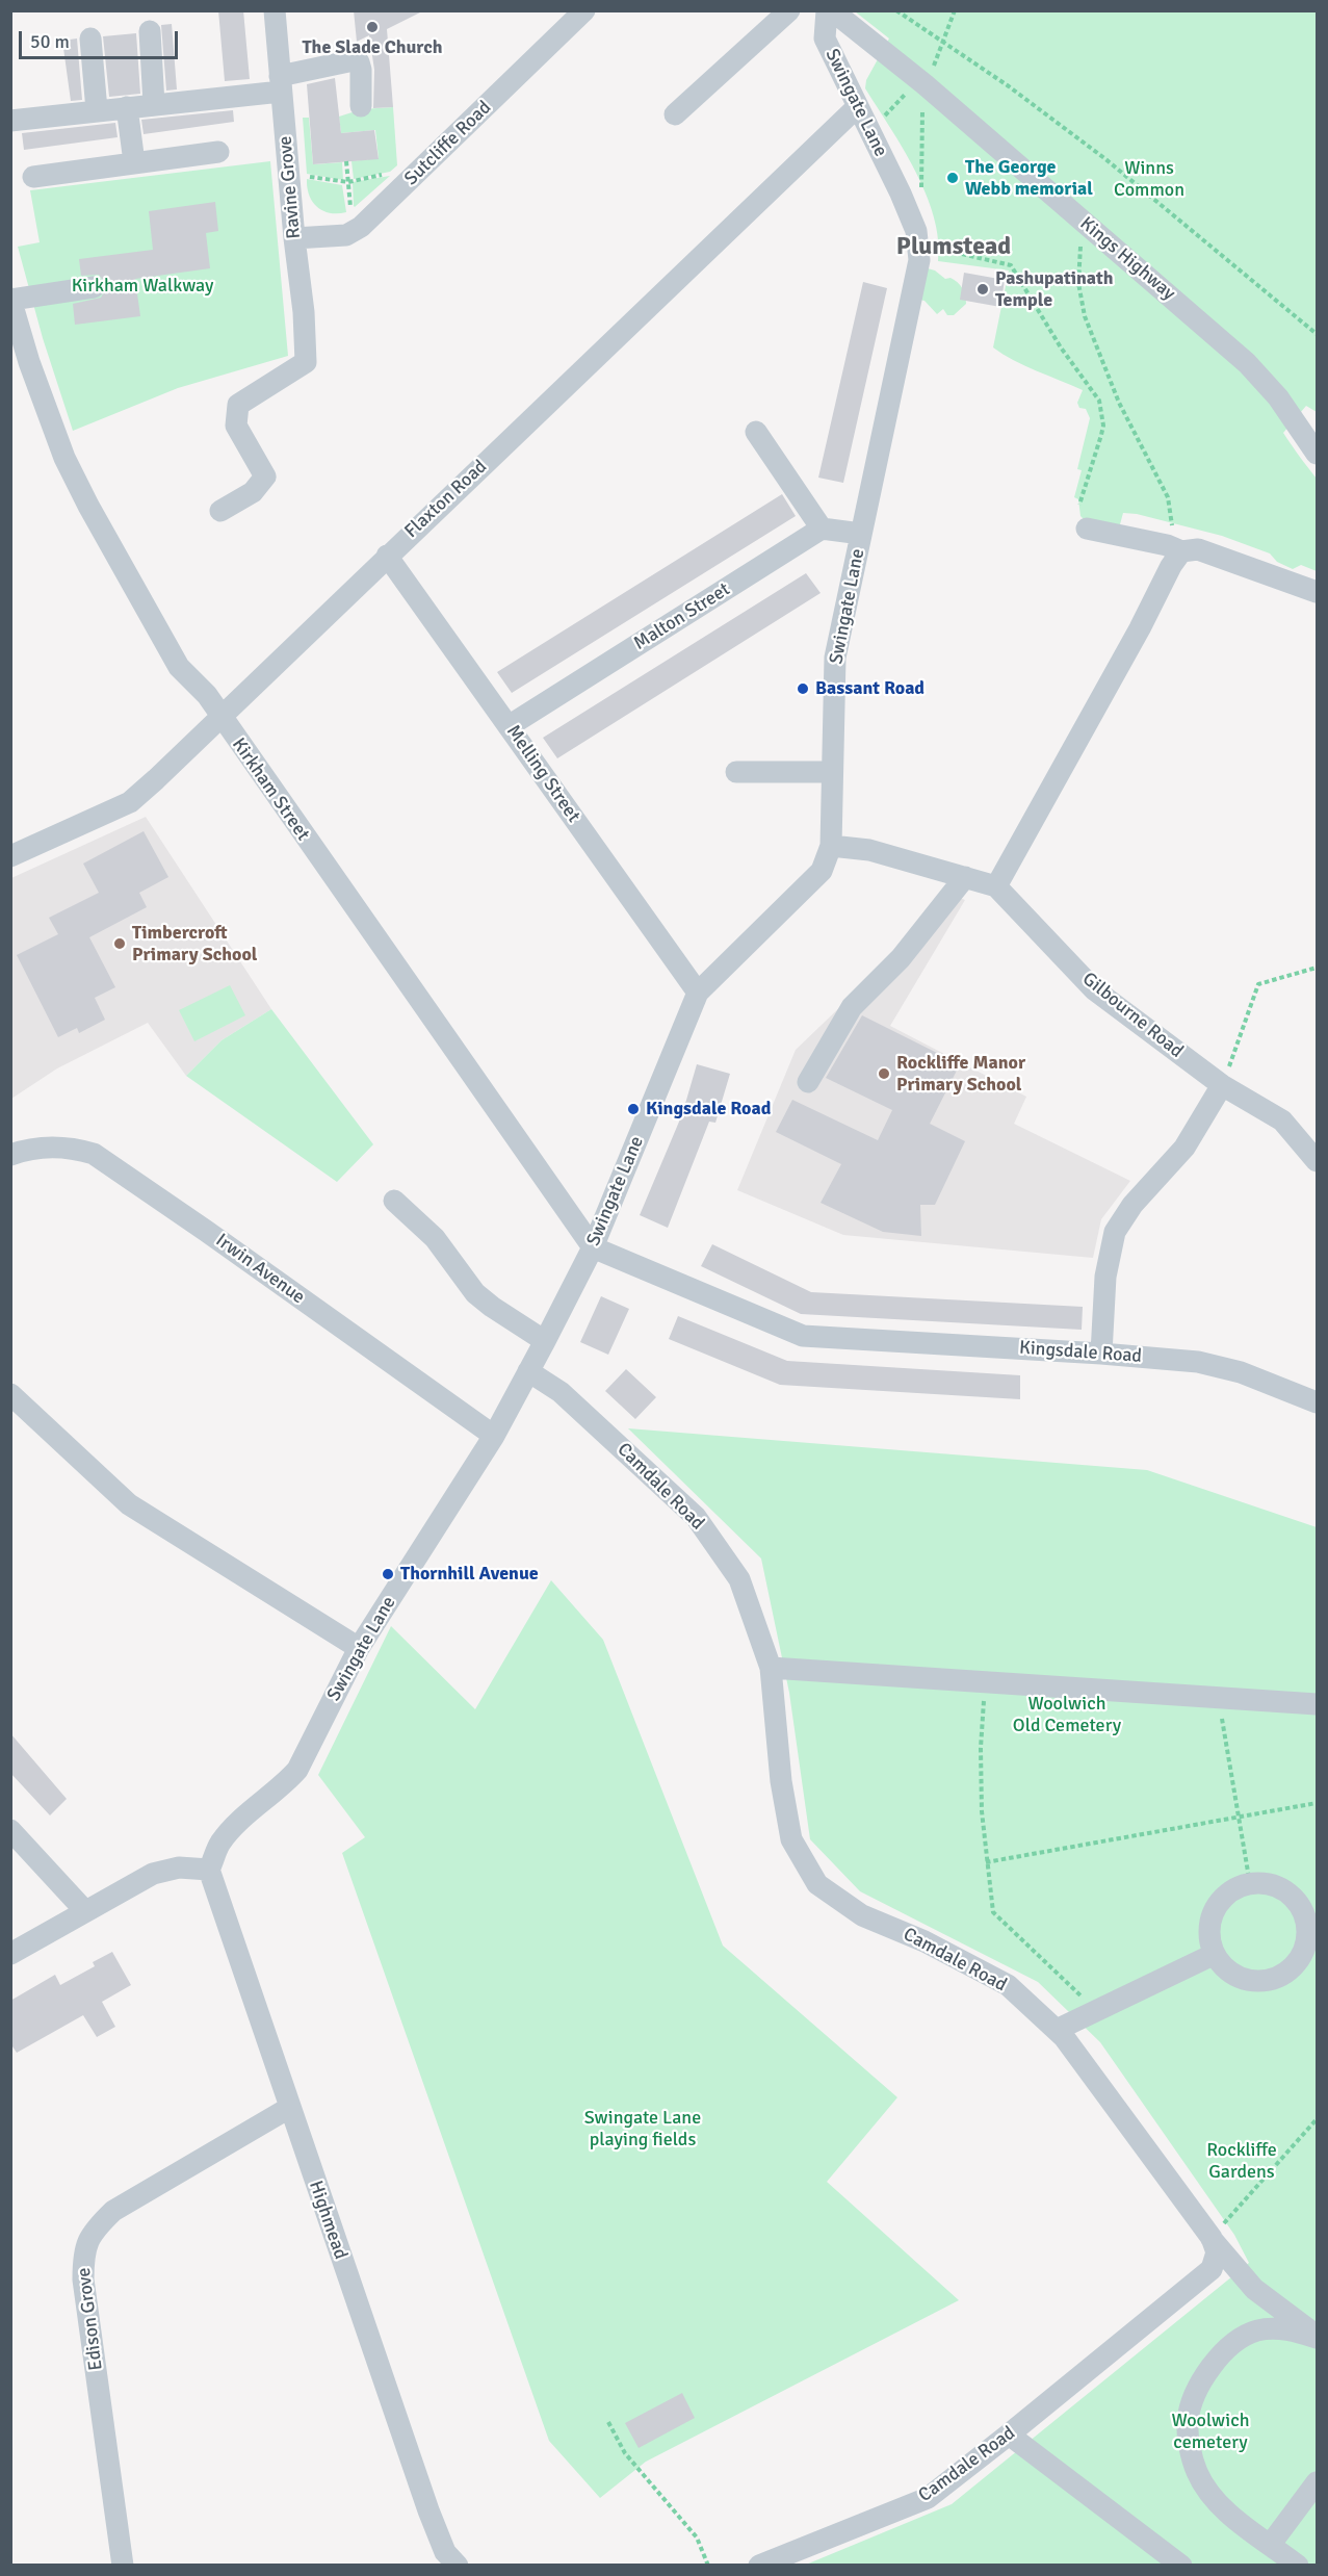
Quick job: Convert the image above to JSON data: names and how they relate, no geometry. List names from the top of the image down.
{
  "streets": {
    "street": [
      "Swingate Lane",
      "Sutcliffe Road",
      "Ravine Grove",
      "Kings Highway",
      "Flaxton Road",
      "Malton Street",
      "Melling Street",
      "Kirkham Street",
      "Gilbourne Road",
      "Irwin Avenue",
      "Kingsdale Road",
      "Camdale Road",
      "Highmead",
      "Edison Grove"
    ]
  },
  "crossings": [
    ["Swingate Lane", "Flaxton Road"],
    ["Swingate Lane", "Melling Street"],
    ["Swingate Lane", "Kirkham Street"],
    ["Swingate Lane", "Irwin Avenue"],
    ["Swingate Lane", "Kingsdale Road"],
    ["Swingate Lane", "Camdale Road"],
    ["Swingate Lane", "Highmead"],
    ["Sutcliffe Road", "Ravine Grove"],
    ["Flaxton Road", "Melling Street"],
    ["Flaxton Road", "Kirkham Street"],
    ["Malton Street", "Melling Street"],
    ["Kirkham Street", "Kingsdale Road"],
    ["Highmead", "Edison Grove"]
  ],
  "districts": ["Plumstead"],
  "parks": [
    "Winns Common",
    "Kirkham Walkway",
    "Woolwich Old Cemetery",
    "Swingate Lane playing fields",
    "Rockliffe Gardens",
    "Woolwich cemetery"
  ],
  "places": [
    "The Slade Church",
    "The George Webb memorial",
    "Pashupatinath Temple",
    "Bassant Road",
    "Timbercroft Primary School",
    "Rockliffe Manor Primary School",
    "Kingsdale Road",
    "Thornhill Avenue"
  ],
  "scale_bar": "50 m"
}
